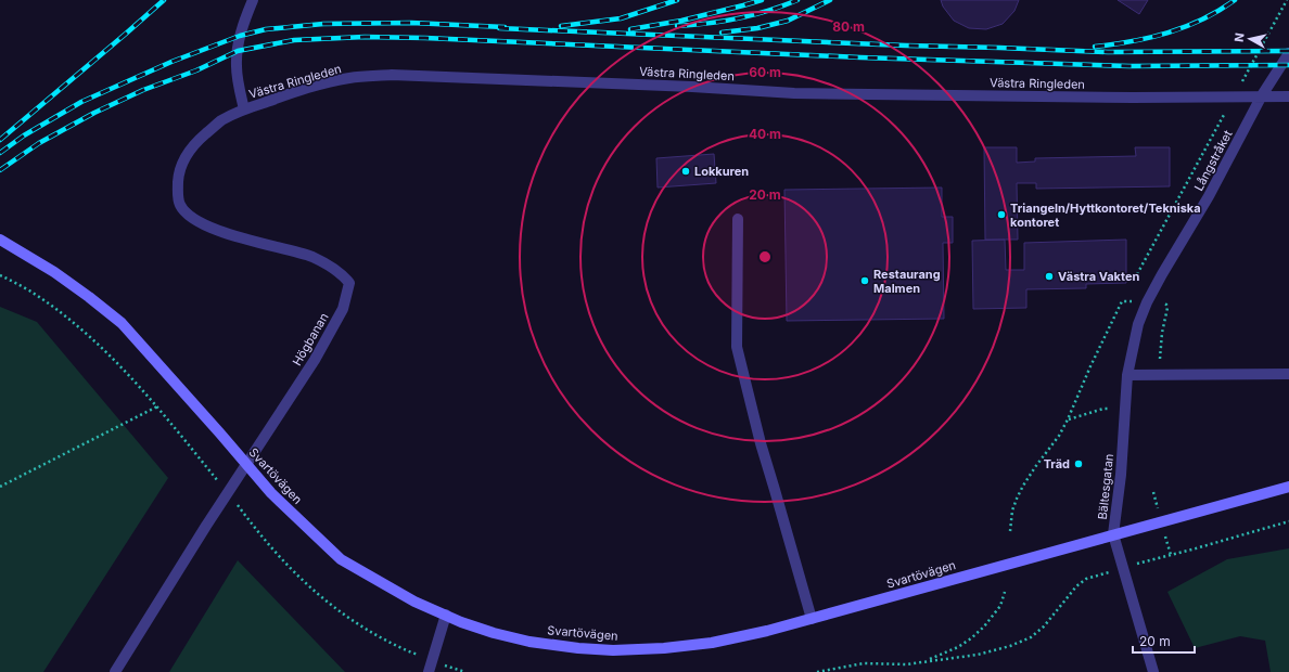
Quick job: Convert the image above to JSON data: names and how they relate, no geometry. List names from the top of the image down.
{
  "streets": {
    "main road": ["Svartövägen"],
    "street": [
      "Västra Ringleden",
      "Långstråket",
      "Högbanan",
      "Bältesgatan"
    ]
  },
  "crossings": [
    ["Västra Ringleden", "Långstråket"],
    ["Västra Ringleden", "Högbanan"],
    ["Långstråket", "Bältesgatan"],
    ["Svartövägen", "Bältesgatan"]
  ],
  "places": [
    "Lokkuren",
    "Triangeln/Hyttkontoret/Tekniska kontoret",
    "Västra Vakten",
    "Restaurang Malmen",
    "Träd"
  ],
  "scale_bar": "20 m",
  "north": "left",
  "rings": [
    "80 m",
    "60 m",
    "40 m",
    "20 m"
  ]
}
